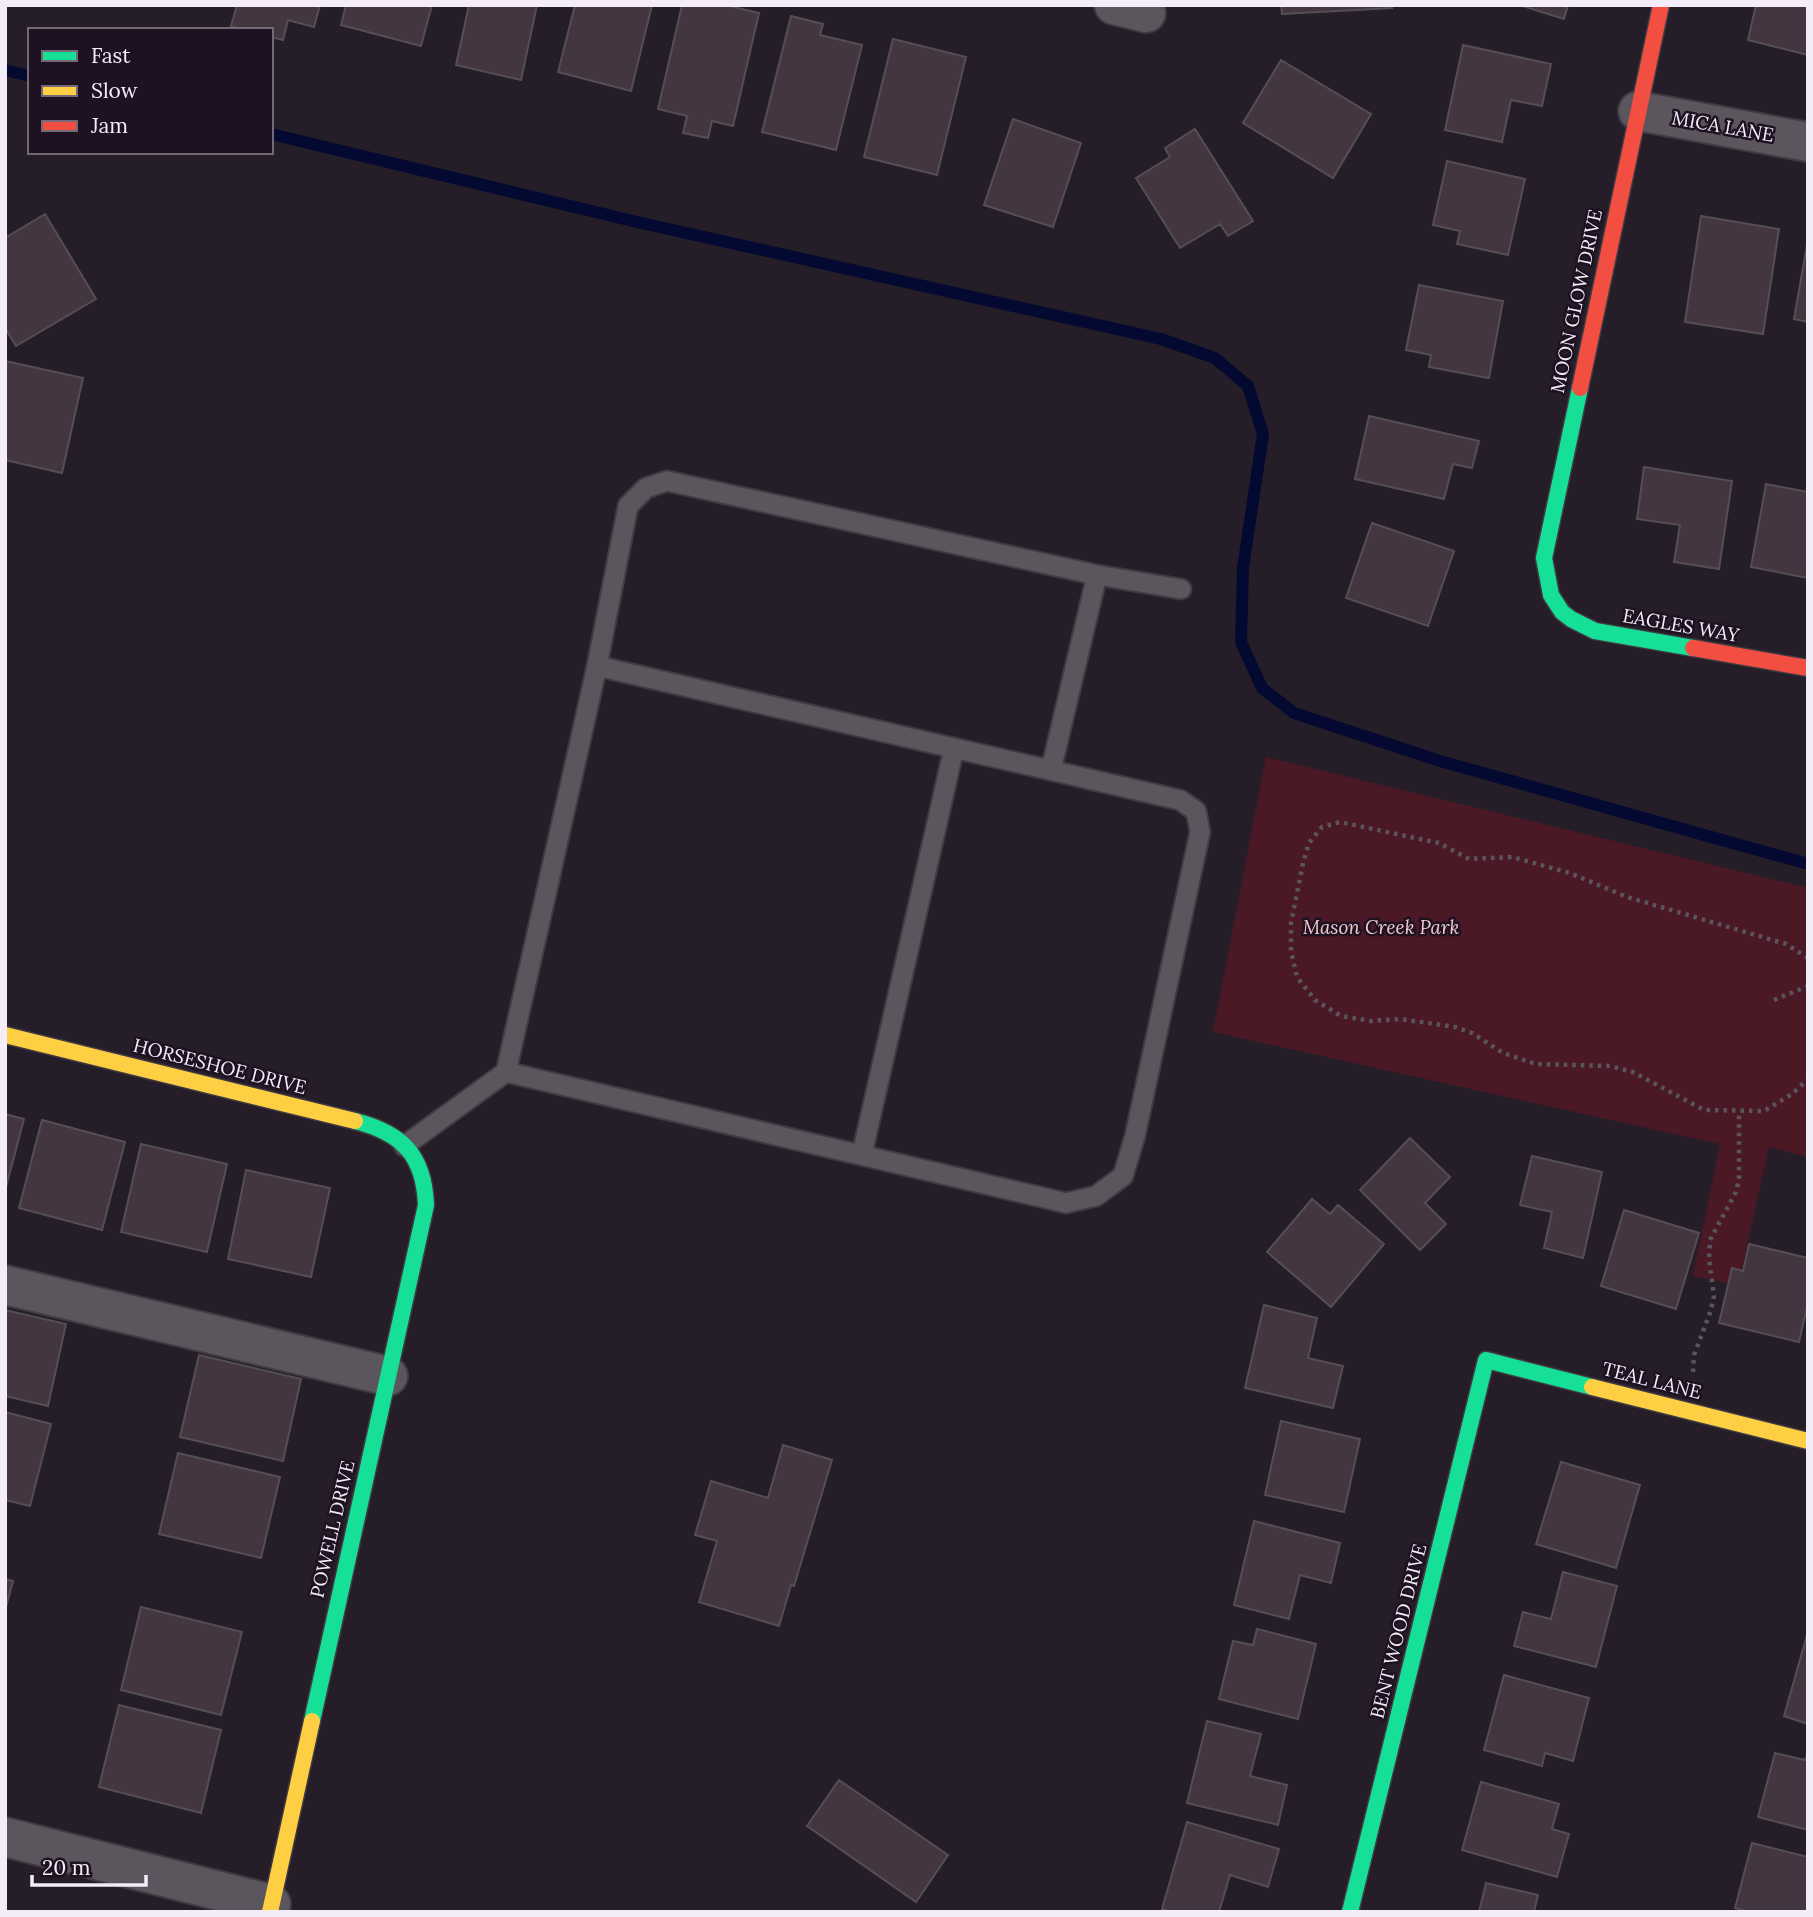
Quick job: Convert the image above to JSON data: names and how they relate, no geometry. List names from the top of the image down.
{
  "streets": {
    "street": [
      "MICA LANE",
      "MOON GLOW DRIVE",
      "EAGLES WAY",
      "HORSESHOE DRIVE",
      "TEAL LANE",
      "POWELL DRIVE",
      "BENT WOOD DRIVE"
    ]
  },
  "crossings": [
    ["MICA LANE", "MOON GLOW DRIVE"],
    ["MOON GLOW DRIVE", "EAGLES WAY"],
    ["HORSESHOE DRIVE", "POWELL DRIVE"],
    ["TEAL LANE", "BENT WOOD DRIVE"]
  ],
  "parks": ["Mason Creek Park"],
  "legend": ["Fast", "Slow", "Jam"],
  "scale_bar": "20 m"
}
